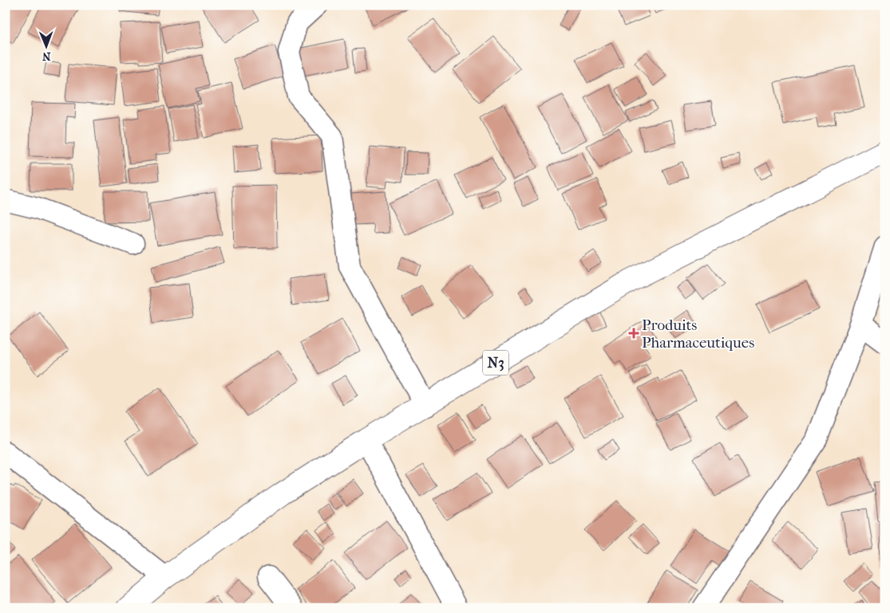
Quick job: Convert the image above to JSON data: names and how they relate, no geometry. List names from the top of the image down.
{
  "streets": {
    "highway": ["N3"]
  },
  "places": {
    "health": ["Produits Pharmaceutiques"]
  },
  "north": "bottom"
}
